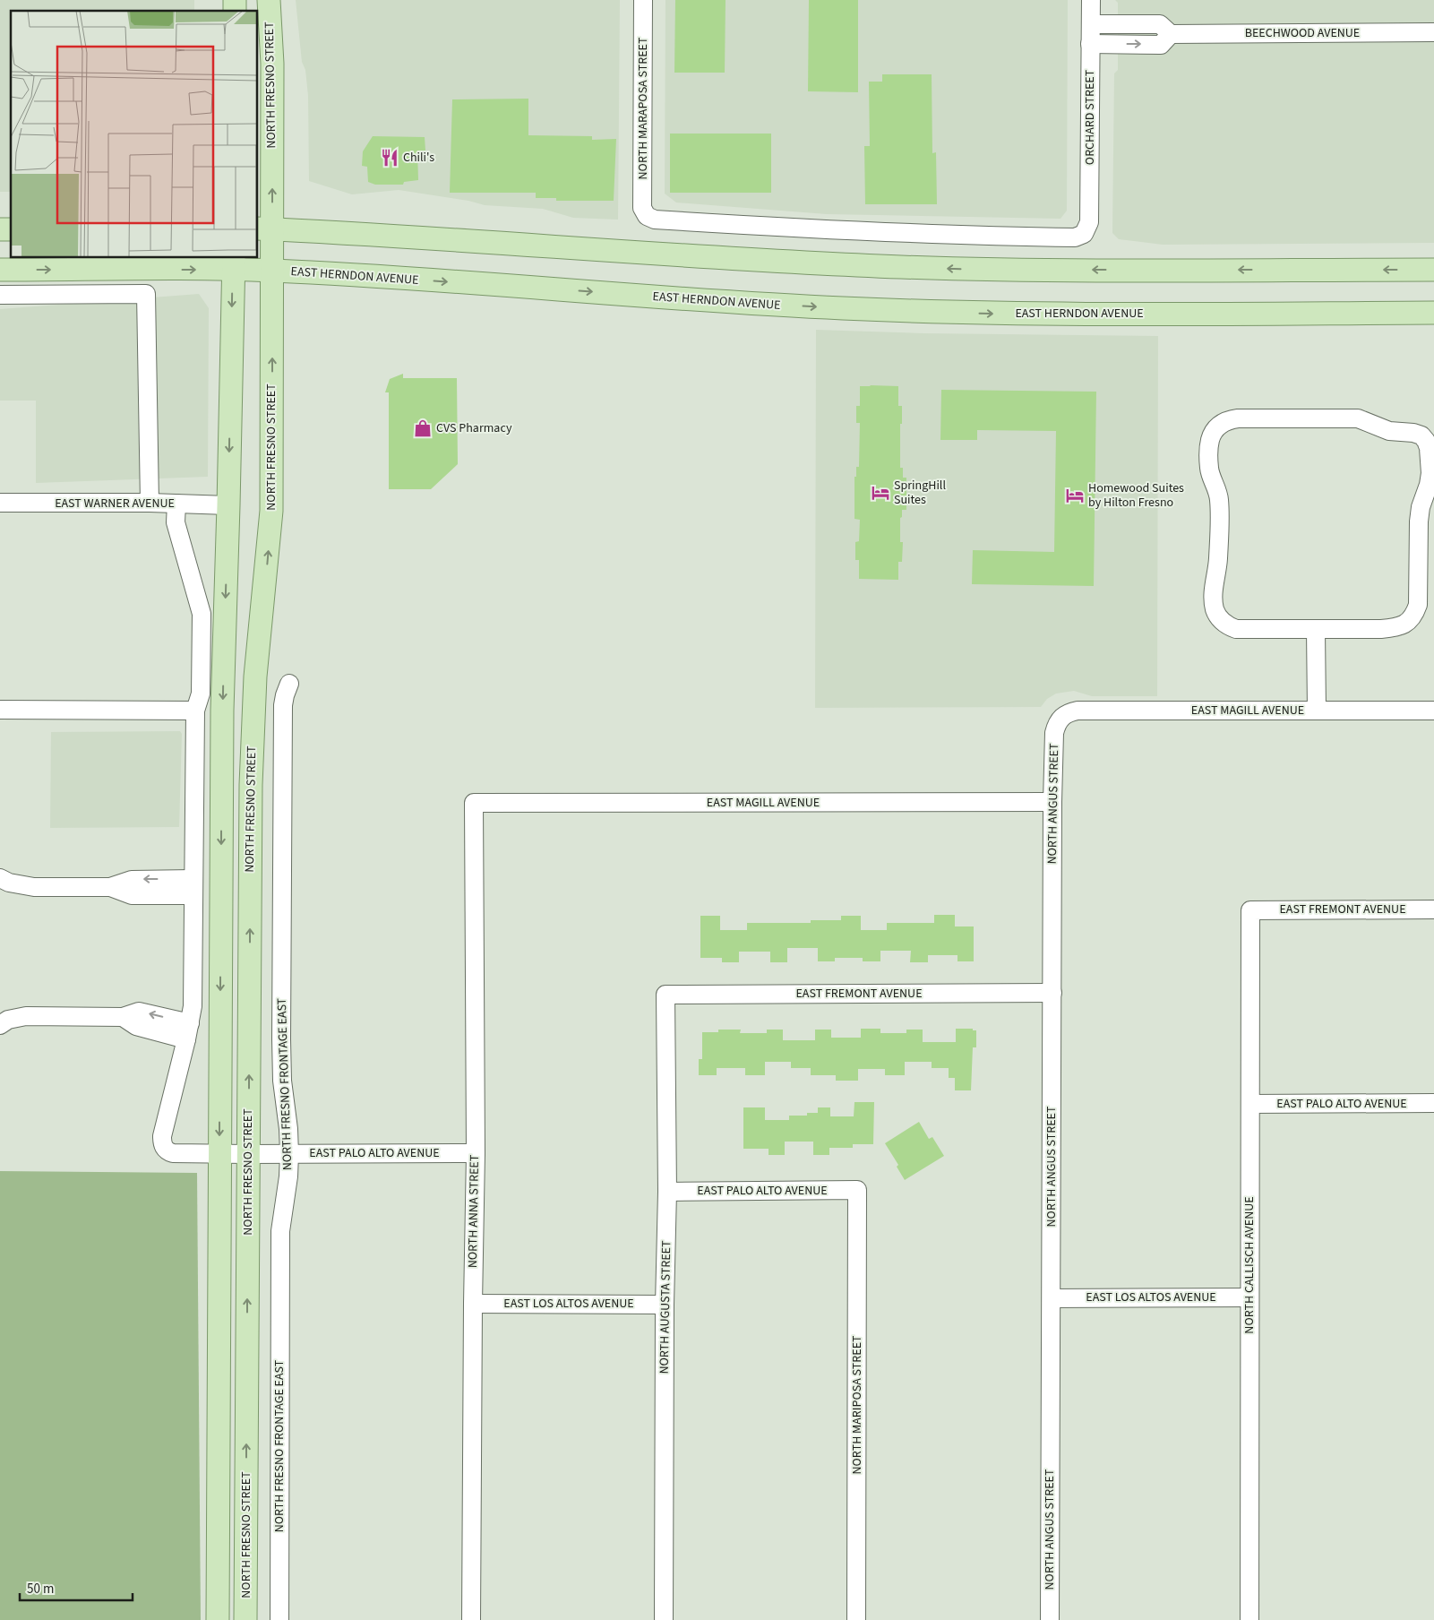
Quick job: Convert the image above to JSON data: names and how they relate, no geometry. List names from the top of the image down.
{
  "streets": {
    "main road": ["NORTH FRESNO STREET", "EAST HERNDON AVENUE"],
    "street": [
      "BEECHWOOD AVENUE",
      "NORTH MARAPOSA STREET",
      "ORCHARD STREET",
      "EAST WARNER AVENUE",
      "EAST MAGILL AVENUE",
      "NORTH ANGUS STREET",
      "EAST FREMONT AVENUE",
      "NORTH FRESNO FRONTAGE EAST",
      "EAST PALO ALTO AVENUE",
      "NORTH ANNA STREET",
      "NORTH CALLISCH AVENUE",
      "EAST LOS ALTOS AVENUE",
      "NORTH AUGUSTA STREET",
      "NORTH MARIPOSA STREET"
    ]
  },
  "crossings": [
    ["BEECHWOOD AVENUE", "ORCHARD STREET"],
    ["NORTH FRESNO STREET", "EAST HERNDON AVENUE"],
    ["NORTH FRESNO STREET", "EAST PALO ALTO AVENUE"],
    ["NORTH MARAPOSA STREET", "ORCHARD STREET"],
    ["EAST MAGILL AVENUE", "NORTH ANGUS STREET"],
    ["EAST MAGILL AVENUE", "NORTH ANNA STREET"],
    ["NORTH ANGUS STREET", "EAST FREMONT AVENUE"],
    ["NORTH ANGUS STREET", "EAST LOS ALTOS AVENUE"],
    ["EAST FREMONT AVENUE", "NORTH CALLISCH AVENUE"],
    ["EAST FREMONT AVENUE", "NORTH AUGUSTA STREET"],
    ["NORTH FRESNO FRONTAGE EAST", "EAST PALO ALTO AVENUE"],
    ["EAST PALO ALTO AVENUE", "NORTH ANNA STREET"],
    ["EAST PALO ALTO AVENUE", "NORTH CALLISCH AVENUE"],
    ["EAST PALO ALTO AVENUE", "NORTH AUGUSTA STREET"],
    ["EAST PALO ALTO AVENUE", "NORTH MARIPOSA STREET"],
    ["NORTH ANNA STREET", "EAST LOS ALTOS AVENUE"],
    ["NORTH CALLISCH AVENUE", "EAST LOS ALTOS AVENUE"],
    ["EAST LOS ALTOS AVENUE", "NORTH AUGUSTA STREET"]
  ],
  "places": {
    "restaurant": ["Chili's"],
    "shop": ["CVS Pharmacy"],
    "hotel": ["SpringHill Suites", "Homewood Suites by Hilton Fresno"]
  },
  "scale_bar": "50 m"
}
